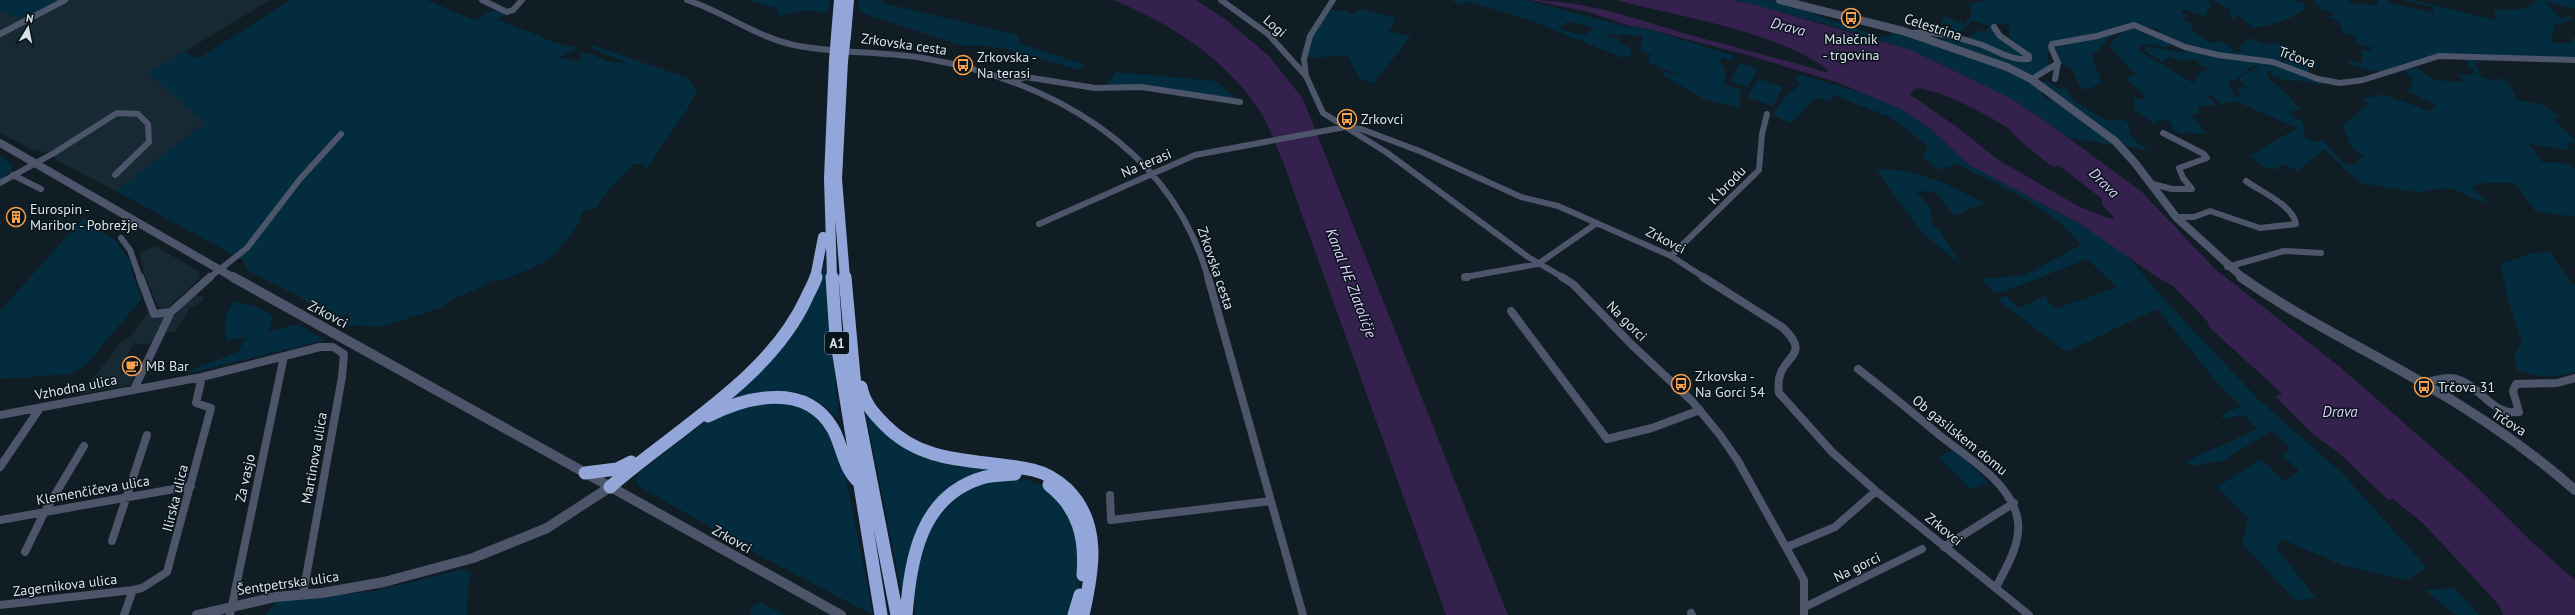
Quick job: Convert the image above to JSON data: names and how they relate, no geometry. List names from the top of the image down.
{
  "streets": {
    "highway": ["A1"],
    "street": [
      "Logi",
      "Celestrina",
      "Zrkovska cesta",
      "Trčova",
      "Na terasi",
      "K brodu",
      "Zrkovci",
      "Na gorci",
      "Vzhodna ulica",
      "Ob gasilskem domu",
      "Martinova ulica",
      "Za vasjo",
      "Klemenčičeva ulica",
      "Ilirska ulica",
      "Šentpetrska ulica",
      "Zagernikova ulica"
    ]
  },
  "crossings": [
    ["Logi", "Zrkovci"],
    ["Logi", "Na gorci"],
    ["Celestrina", "Trčova"],
    ["Zrkovska cesta", "Na terasi"],
    ["Na terasi", "Zrkovci"],
    ["K brodu", "Zrkovci"],
    ["Zrkovci", "Na gorci"],
    ["Zrkovci", "Šentpetrska ulica"],
    ["Vzhodna ulica", "Martinova ulica"],
    ["Vzhodna ulica", "Za vasjo"],
    ["Vzhodna ulica", "Ilirska ulica"],
    ["Martinova ulica", "Šentpetrska ulica"],
    ["Za vasjo", "Šentpetrska ulica"],
    ["Klemenčičeva ulica", "Ilirska ulica"],
    ["Ilirska ulica", "Zagernikova ulica"]
  ],
  "water": ["Drava", "Kanal HE Zlatoličje"],
  "places": {
    "bus stop": [
      "Malečnik - trgovina",
      "Zrkovska - Na terasi",
      "Zrkovci",
      "Zrkovska - Na Gorci 54",
      "Trčova 31"
    ],
    "building": ["Eurospin - Maribor - Pobrežje"],
    "cafe": ["MB Bar"]
  },
  "north": "top"
}
